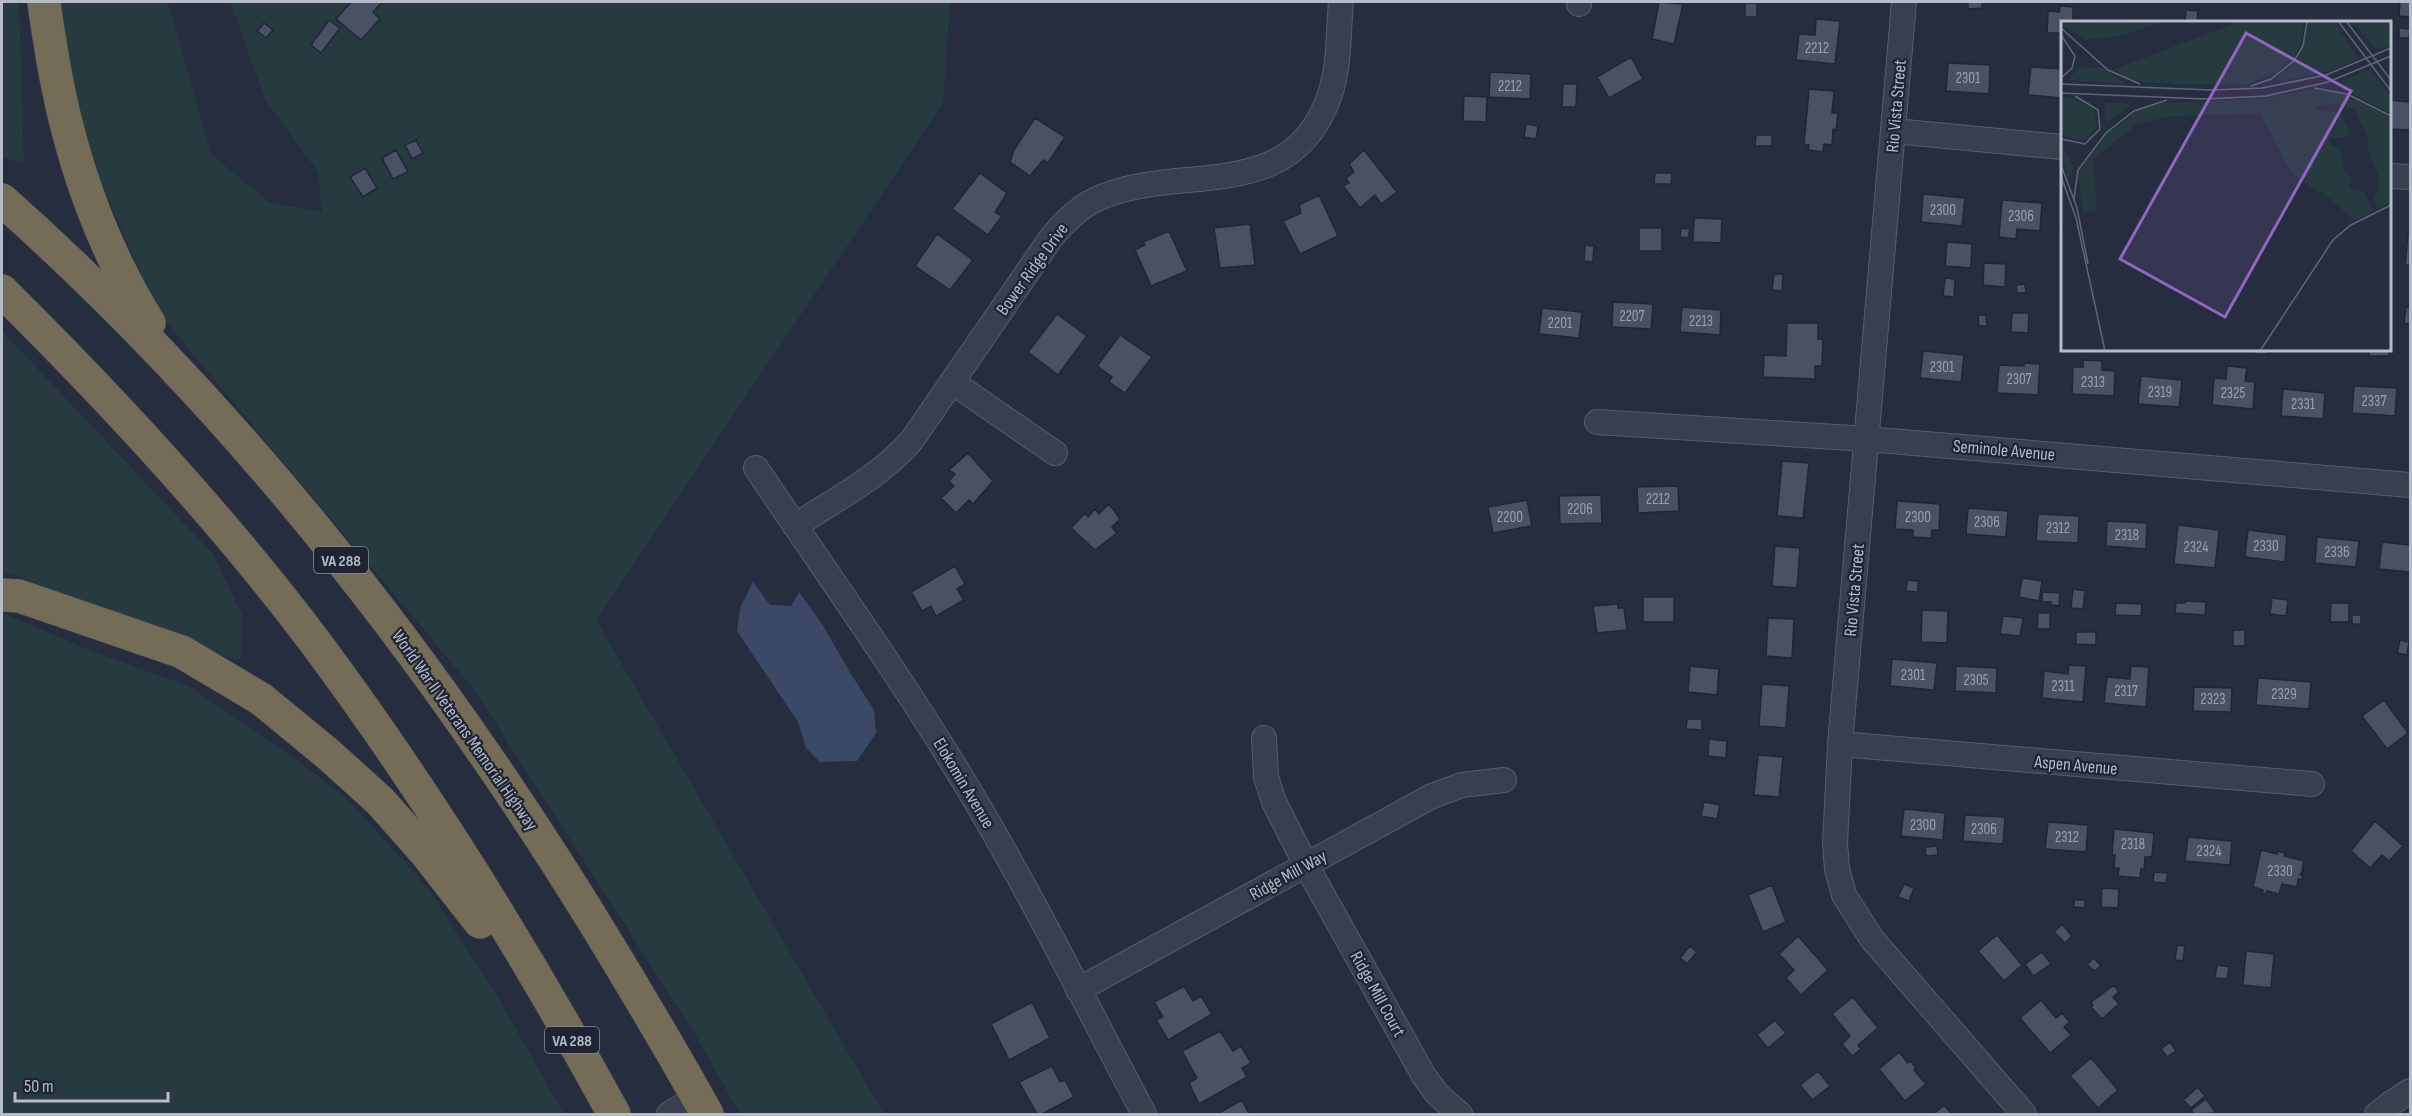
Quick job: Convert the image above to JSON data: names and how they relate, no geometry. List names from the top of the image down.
{
  "streets": {
    "highway": ["VA 288", "World War II Veterans Memorial Highway"],
    "street": [
      "Rio Vista Street",
      "Bower Ridge Drive",
      "Seminole Avenue",
      "Aspen Avenue",
      "Elokomin Avenue",
      "Ridge Mill Way",
      "Ridge Mill Court"
    ]
  },
  "crossings": [
    ["Rio Vista Street", "Seminole Avenue"],
    ["Rio Vista Street", "Aspen Avenue"],
    ["Bower Ridge Drive", "Elokomin Avenue"],
    ["Elokomin Avenue", "Ridge Mill Way"],
    ["Ridge Mill Way", "Ridge Mill Court"]
  ],
  "house_numbers": [
    "2212",
    "2301",
    "2212",
    "2300",
    "2306",
    "2207",
    "2213",
    "2201",
    "2301",
    "2307",
    "2313",
    "2319",
    "2325",
    "2337",
    "2331",
    "2212",
    "2206",
    "2200",
    "2300",
    "2306",
    "2312",
    "2318",
    "2330",
    "2324",
    "2336",
    "2301",
    "2305",
    "2311",
    "2317",
    "2329",
    "2323",
    "2300",
    "2306",
    "2312",
    "2318",
    "2324",
    "2330"
  ],
  "scale_bar": "50 m"
}
